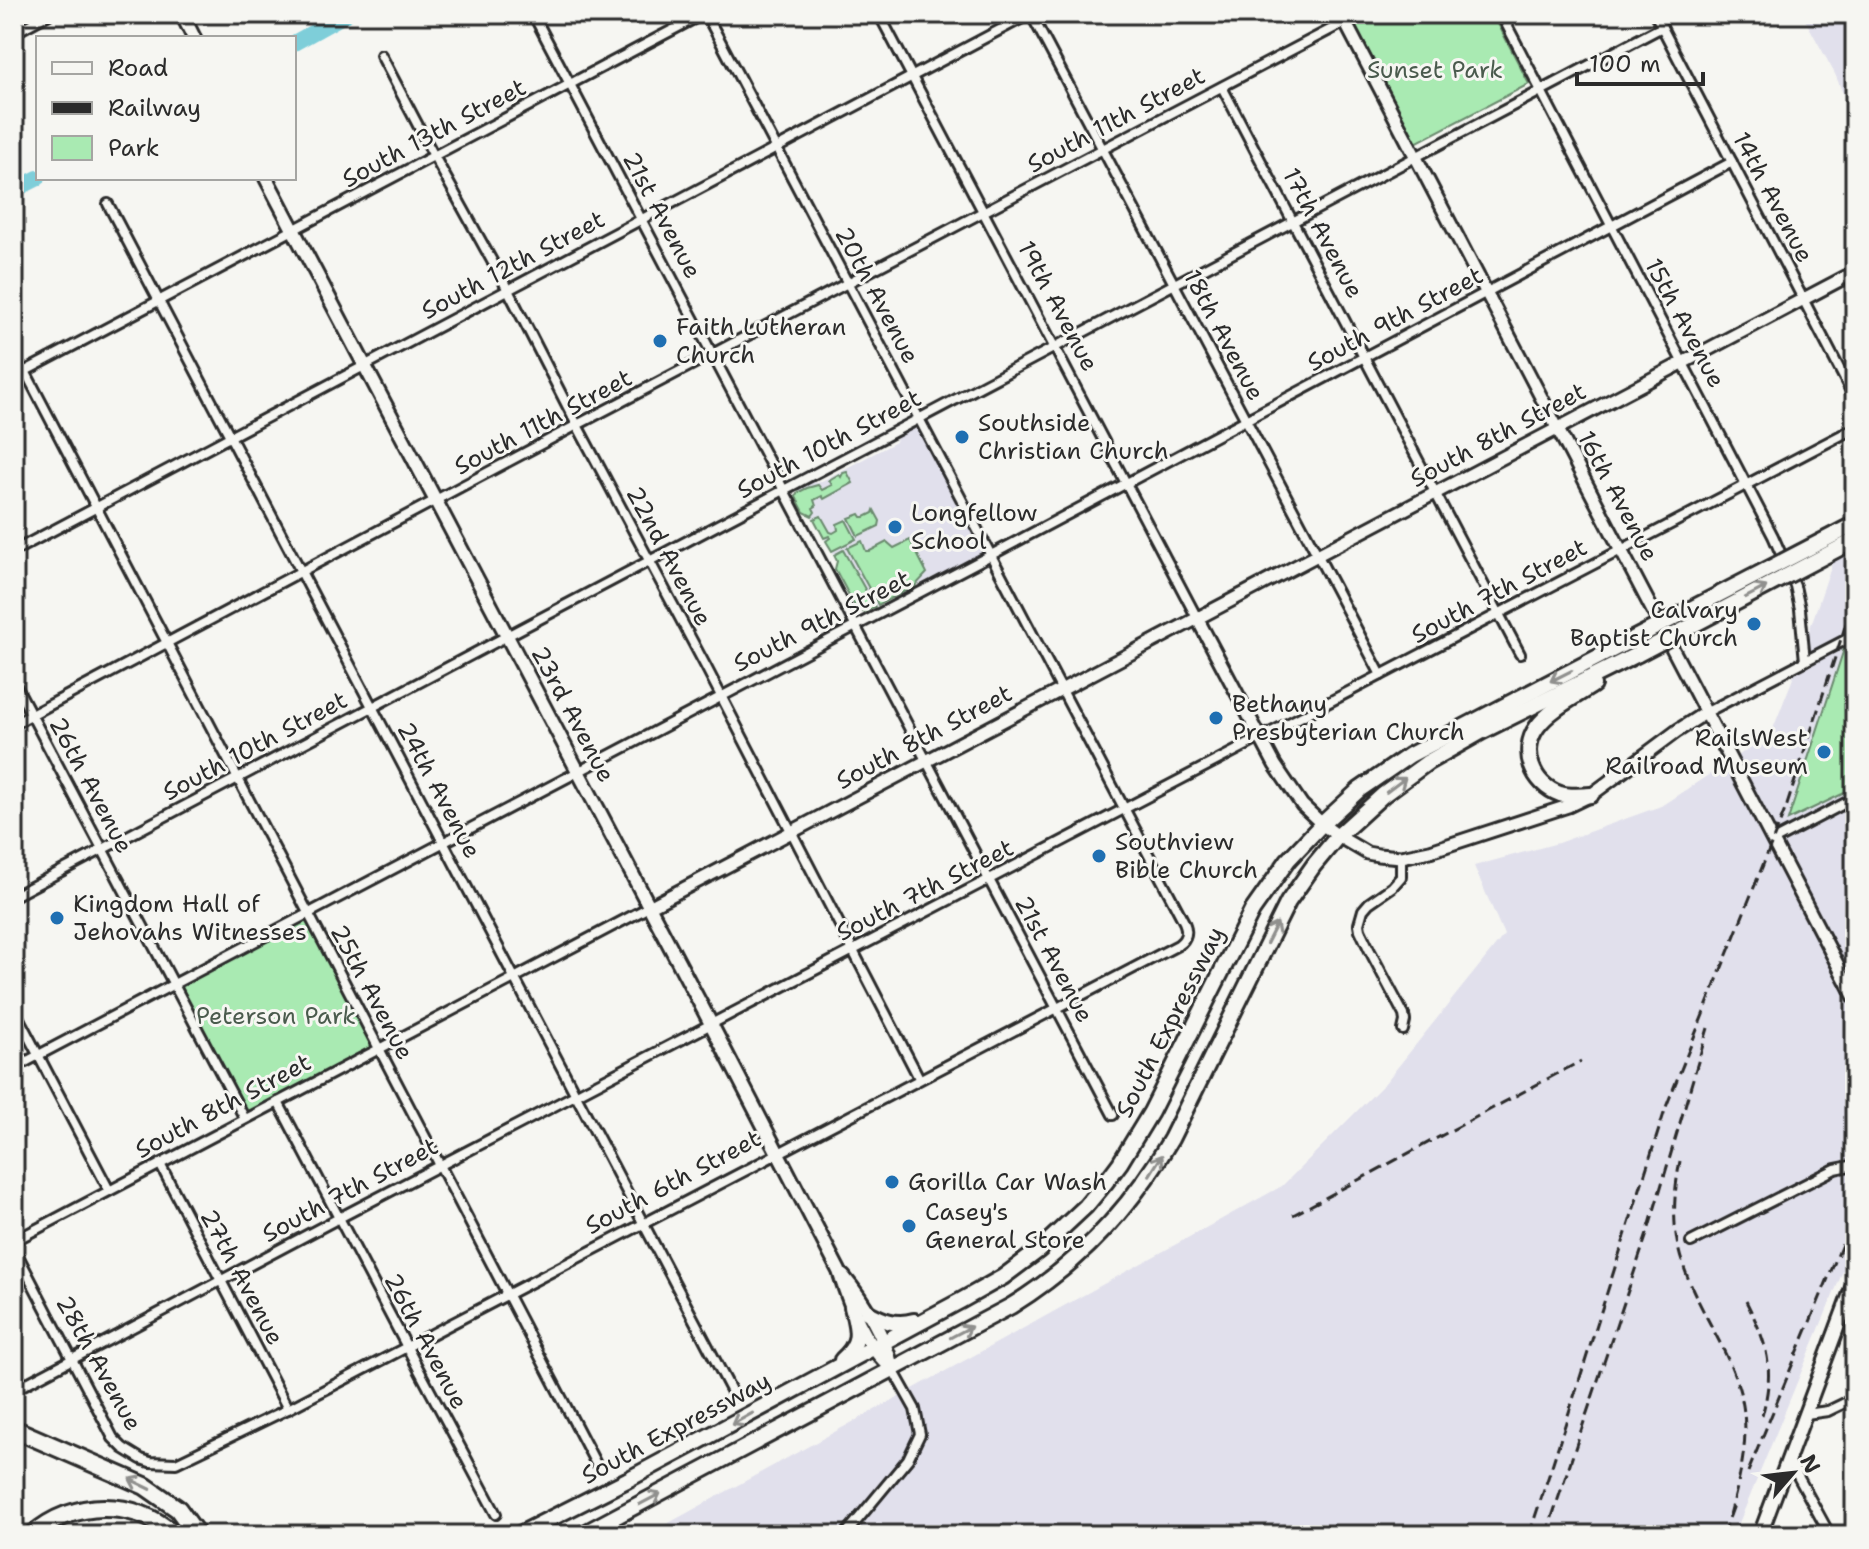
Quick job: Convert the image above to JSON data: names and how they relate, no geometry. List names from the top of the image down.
{
  "streets": {
    "main road": ["23rd Avenue", "South Expressway"],
    "street": [
      "South 11th Street",
      "South 13th Street",
      "14th Avenue",
      "21st Avenue",
      "17th Avenue",
      "South 12th Street",
      "20th Avenue",
      "19th Avenue",
      "South 9th Street",
      "15th Avenue",
      "18th Avenue",
      "South 8th Street",
      "South 10th Street",
      "16th Avenue",
      "22nd Avenue",
      "South 7th Street",
      "26th Avenue",
      "24th Avenue",
      "25th Avenue",
      "South 6th Street",
      "27th Avenue",
      "28th Avenue"
    ]
  },
  "crossings": [
    ["South 11th Street", "21st Avenue"],
    ["South 11th Street", "17th Avenue"],
    ["South 11th Street", "20th Avenue"],
    ["South 11th Street", "19th Avenue"],
    ["South 11th Street", "18th Avenue"],
    ["South 11th Street", "16th Avenue"],
    ["South 11th Street", "22nd Avenue"],
    ["South 11th Street", "23rd Avenue"],
    ["South 11th Street", "26th Avenue"],
    ["South 11th Street", "24th Avenue"],
    ["South 11th Street", "25th Avenue"],
    ["South 13th Street", "21st Avenue"],
    ["South 13th Street", "20th Avenue"],
    ["South 13th Street", "22nd Avenue"],
    ["South 13th Street", "23rd Avenue"],
    ["South 13th Street", "24th Avenue"],
    ["South 13th Street", "25th Avenue"],
    ["14th Avenue", "South 9th Street"],
    ["14th Avenue", "South 8th Street"],
    ["14th Avenue", "South 10th Street"],
    ["21st Avenue", "South 12th Street"],
    ["21st Avenue", "South 9th Street"],
    ["21st Avenue", "South 8th Street"],
    ["21st Avenue", "South 10th Street"],
    ["21st Avenue", "South 7th Street"],
    ["21st Avenue", "South 6th Street"],
    ["17th Avenue", "South 9th Street"],
    ["17th Avenue", "South 8th Street"],
    ["17th Avenue", "South 10th Street"],
    ["17th Avenue", "South 7th Street"],
    ["South 12th Street", "20th Avenue"],
    ["South 12th Street", "19th Avenue"],
    ["South 12th Street", "18th Avenue"],
    ["South 12th Street", "22nd Avenue"],
    ["South 12th Street", "23rd Avenue"],
    ["South 12th Street", "24th Avenue"],
    ["South 12th Street", "25th Avenue"],
    ["20th Avenue", "South 9th Street"],
    ["20th Avenue", "South 8th Street"],
    ["20th Avenue", "South 10th Street"],
    ["20th Avenue", "South 7th Street"],
    ["20th Avenue", "South 6th Street"],
    ["19th Avenue", "South 9th Street"],
    ["19th Avenue", "South 8th Street"],
    ["19th Avenue", "South 10th Street"],
    ["19th Avenue", "South 7th Street"],
    ["19th Avenue", "South Expressway"],
    ["South 9th Street", "15th Avenue"],
    ["South 9th Street", "18th Avenue"],
    ["South 9th Street", "16th Avenue"],
    ["South 9th Street", "22nd Avenue"],
    ["South 9th Street", "23rd Avenue"],
    ["South 9th Street", "26th Avenue"],
    ["South 9th Street", "24th Avenue"],
    ["South 9th Street", "25th Avenue"],
    ["15th Avenue", "South 8th Street"],
    ["15th Avenue", "South 10th Street"],
    ["15th Avenue", "South 7th Street"],
    ["18th Avenue", "South 8th Street"],
    ["18th Avenue", "South 10th Street"],
    ["18th Avenue", "South 7th Street"],
    ["South 8th Street", "16th Avenue"],
    ["South 8th Street", "22nd Avenue"],
    ["South 8th Street", "23rd Avenue"],
    ["South 8th Street", "26th Avenue"],
    ["South 8th Street", "24th Avenue"],
    ["South 8th Street", "25th Avenue"],
    ["South 8th Street", "27th Avenue"],
    ["South 10th Street", "16th Avenue"],
    ["South 10th Street", "22nd Avenue"],
    ["South 10th Street", "23rd Avenue"],
    ["South 10th Street", "26th Avenue"],
    ["South 10th Street", "24th Avenue"],
    ["South 10th Street", "25th Avenue"],
    ["16th Avenue", "South 7th Street"],
    ["22nd Avenue", "South 7th Street"],
    ["22nd Avenue", "South 6th Street"],
    ["South 7th Street", "23rd Avenue"],
    ["South 7th Street", "26th Avenue"],
    ["South 7th Street", "24th Avenue"],
    ["South 7th Street", "25th Avenue"],
    ["South 7th Street", "27th Avenue"],
    ["South 7th Street", "28th Avenue"],
    ["23rd Avenue", "South Expressway"],
    ["23rd Avenue", "South 6th Street"],
    ["26th Avenue", "South 6th Street"],
    ["24th Avenue", "South 6th Street"],
    ["25th Avenue", "South 6th Street"],
    ["South 6th Street", "27th Avenue"],
    ["South 6th Street", "28th Avenue"]
  ],
  "parks": ["Sunset Park", "Peterson Park"],
  "places": [
    "Faith Lutheran Church",
    "Southside Christian Church",
    "Longfellow School",
    "Calvary Baptist Church",
    "Bethany Presbyterian Church",
    "RailsWest Railroad Museum",
    "Southview Bible Church",
    "Kingdom Hall of Jehovahs Witnesses",
    "Gorilla Car Wash",
    "Casey's General Store"
  ],
  "legend": ["Road", "Railway", "Park"],
  "scale_bar": "100 m",
  "north": "top right"
}
